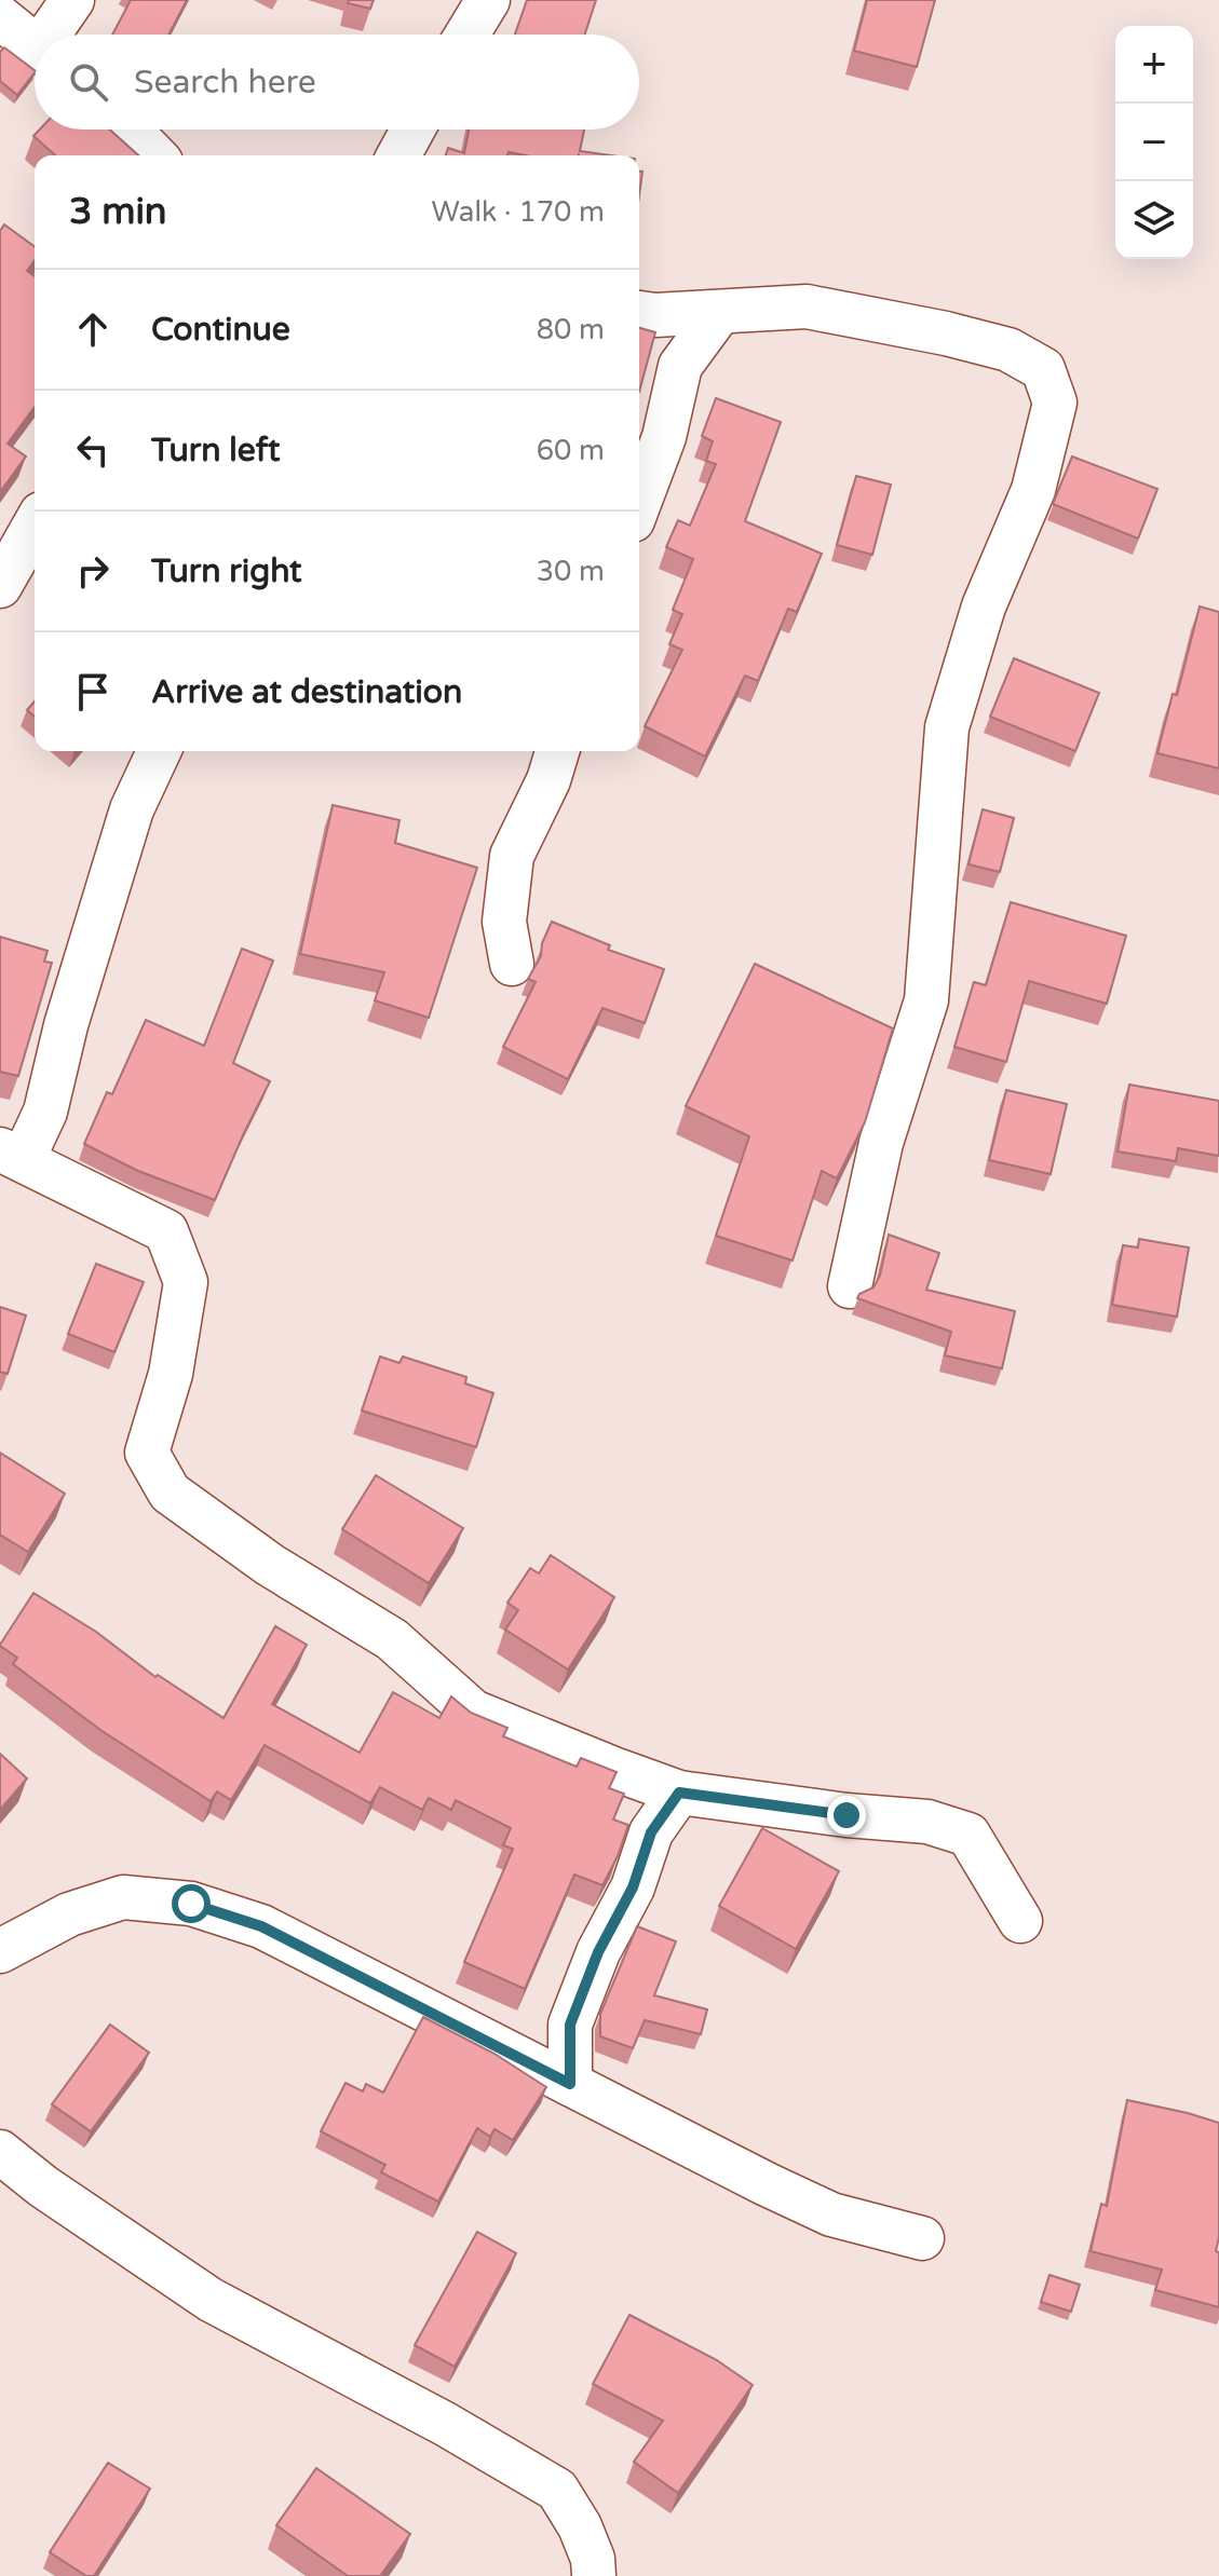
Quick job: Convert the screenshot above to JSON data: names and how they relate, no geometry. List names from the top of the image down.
{
  "page": {
    "map_buttons": ["+", "−"],
    "search": "Search here",
    "heading": ["3 min", "Walk · 170 m"],
    "list": [
      ["Continue", "80 m"],
      ["Turn left", "60 m"],
      ["Turn right", "30 m"],
      "Arrive at destination"
    ]
  }
}
